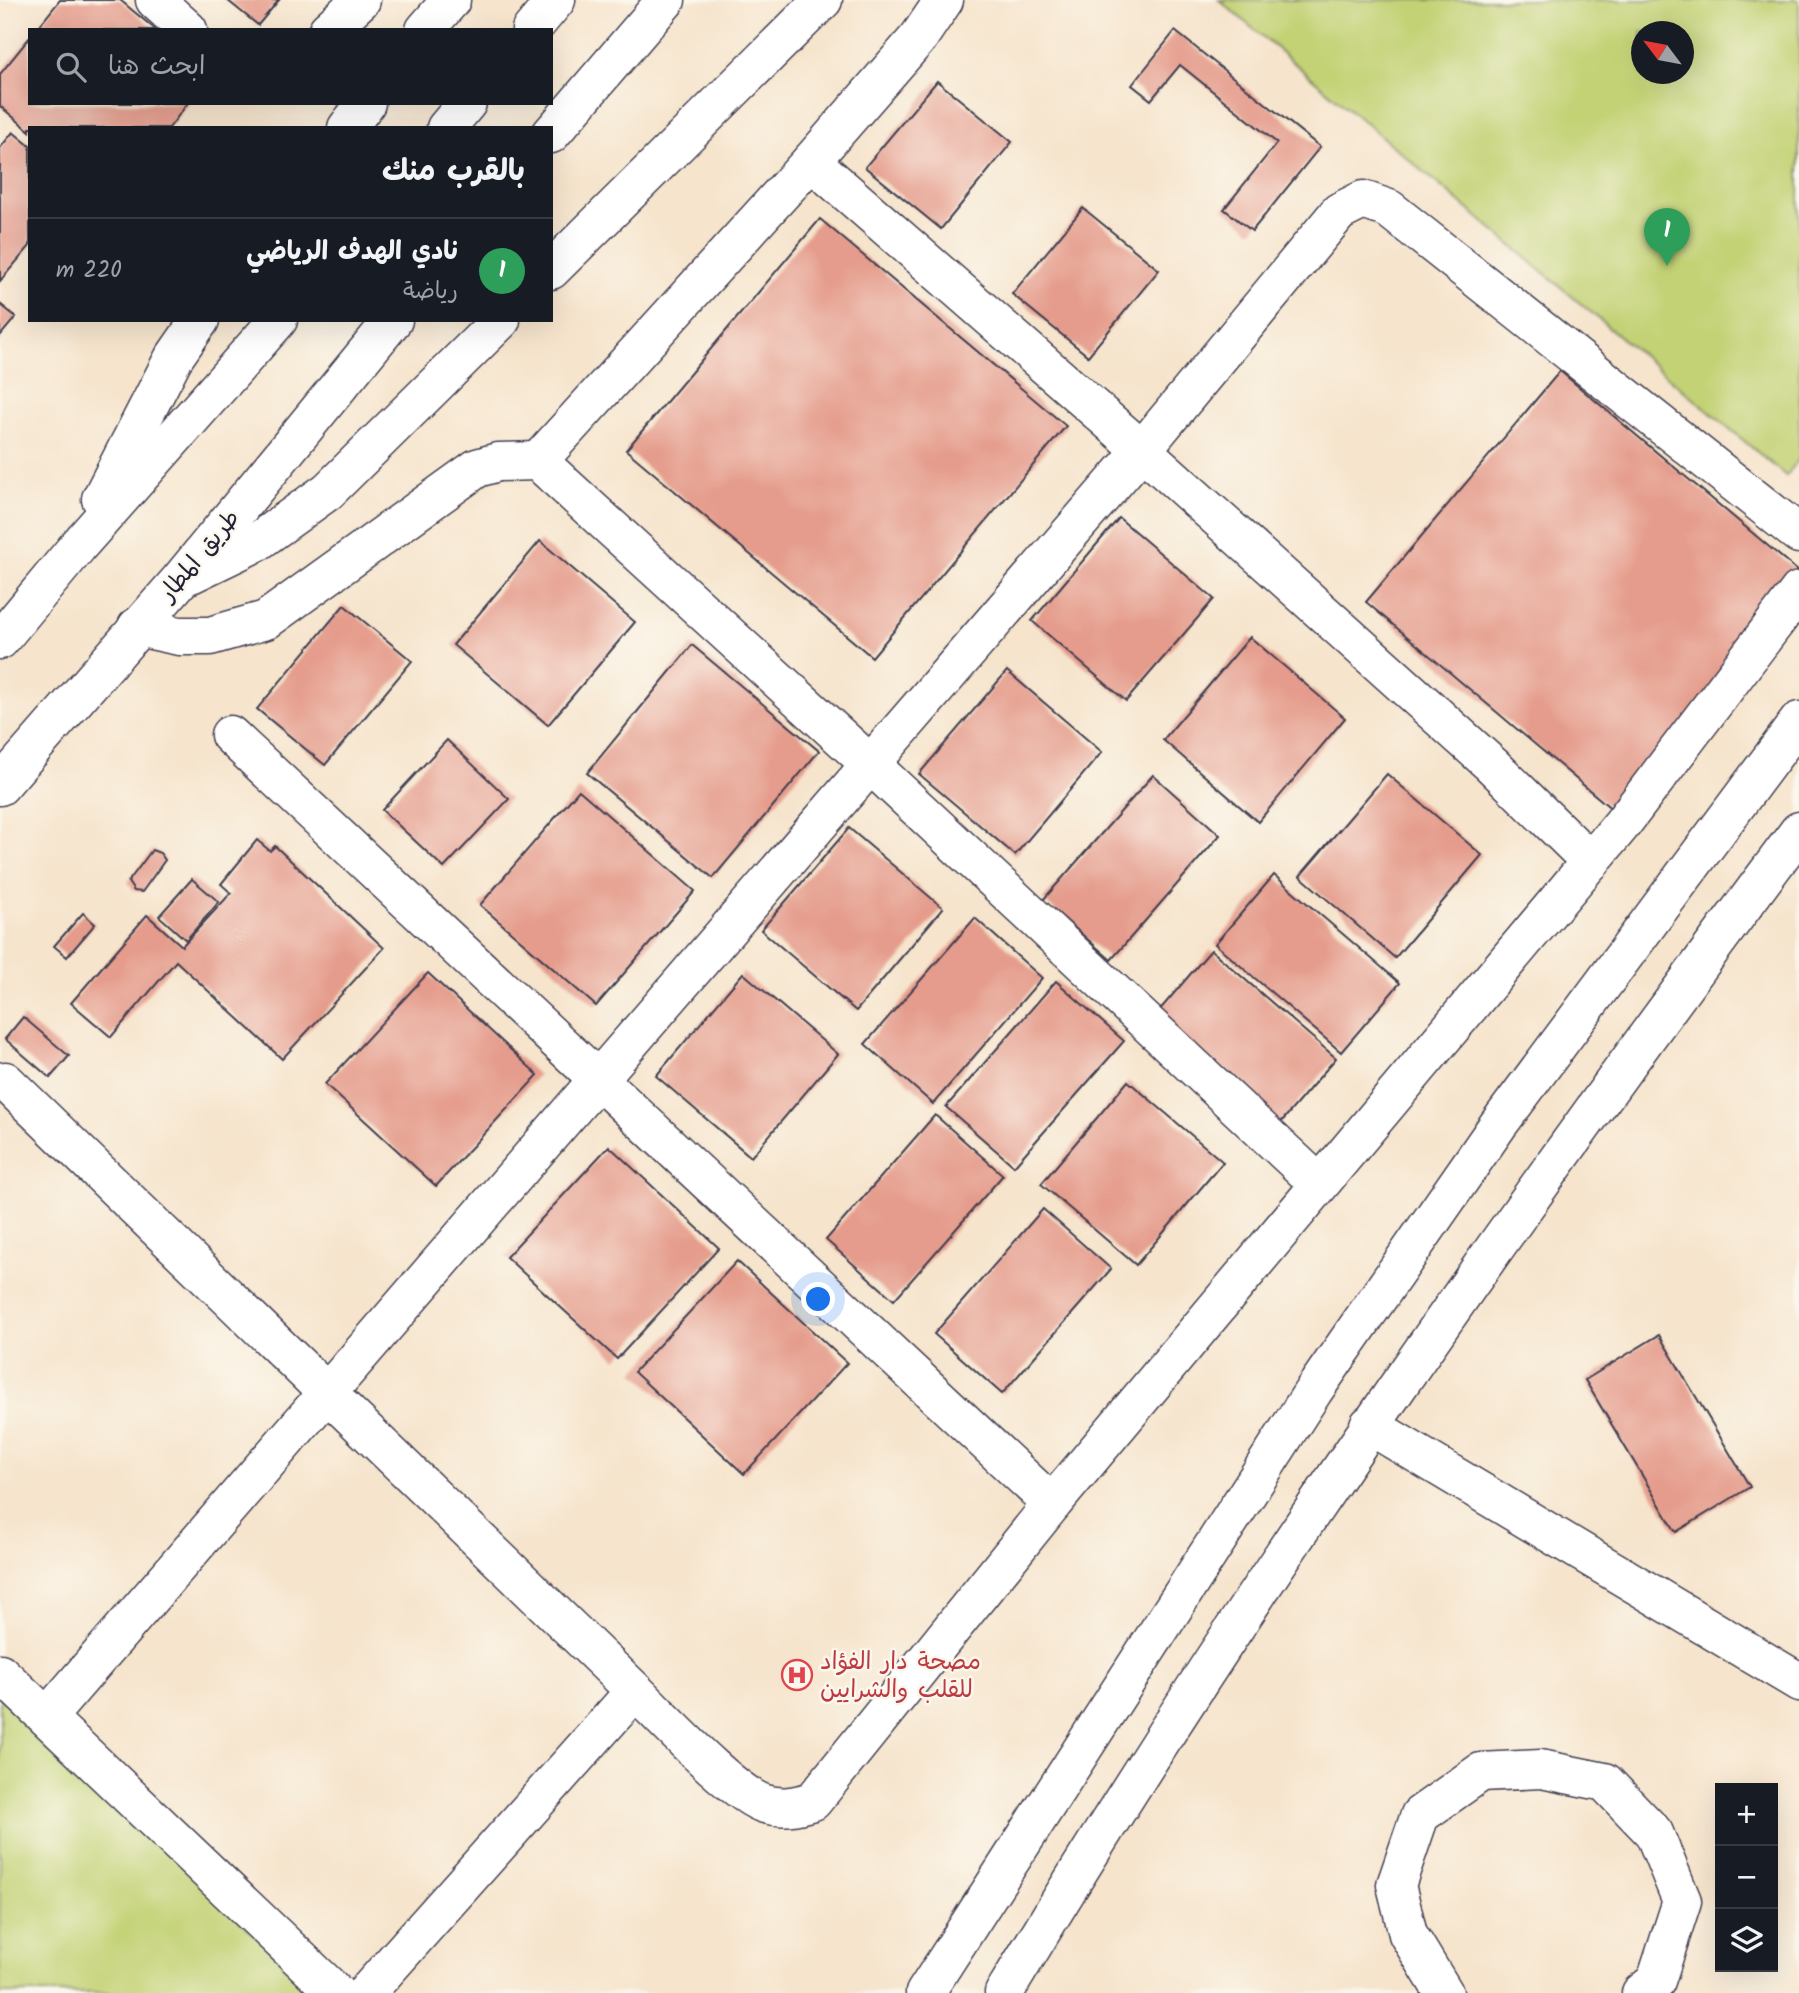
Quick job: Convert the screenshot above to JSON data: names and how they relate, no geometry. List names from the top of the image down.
{
  "streets": {
    "main road": ["طريق المطار"]
  },
  "places": {
    "hospital": ["مصحة دار الفؤاد للقلب والشرايين"]
  },
  "north": "top left",
  "page": {
    "search": "ابحث هنا",
    "heading": "بالقرب منك",
    "pins": "1",
    "list": [
      {
        "mark": "1",
        "name": "نادي الهدف الرياضي",
        "note": "رياضة",
        "value": "220 m"
      }
    ],
    "map_buttons": ["+", "−"]
  }
}
